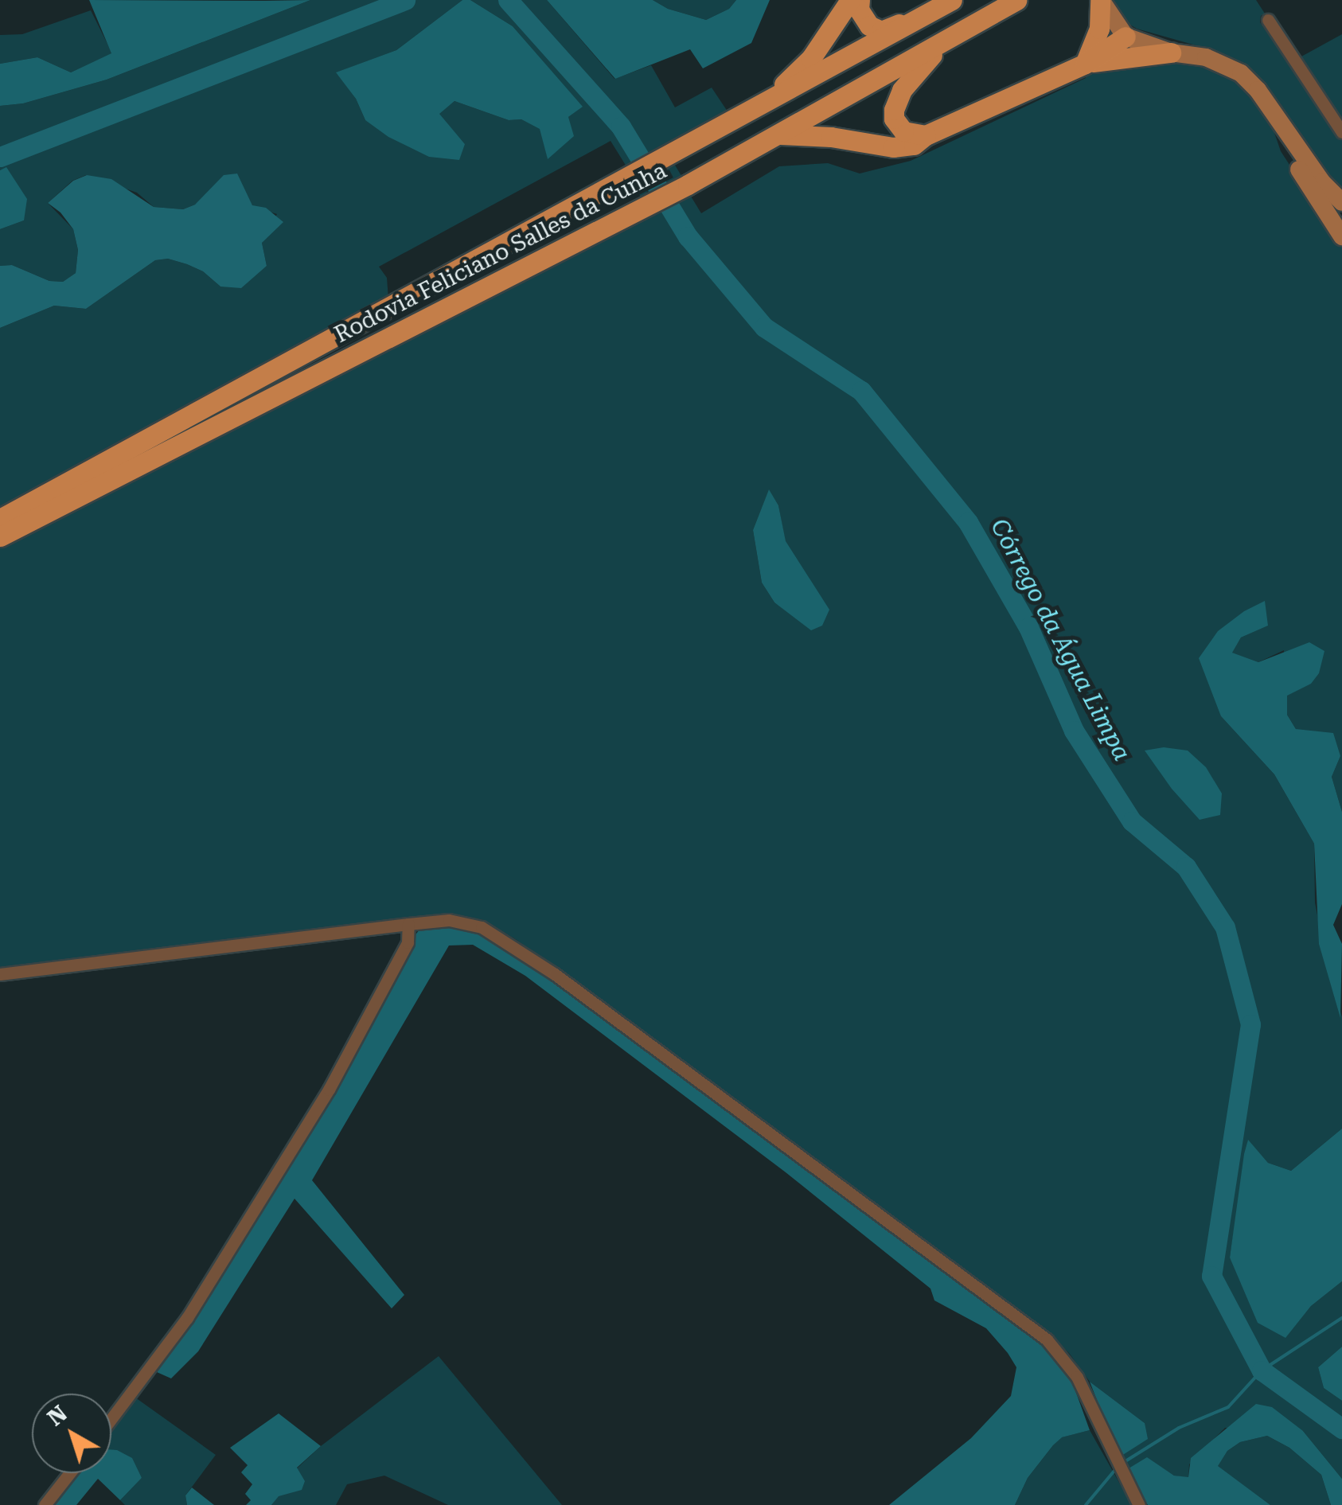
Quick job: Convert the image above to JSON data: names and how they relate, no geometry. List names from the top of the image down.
{
  "streets": {
    "main road": ["Rodovia Feliciano Salles da Cunha"]
  },
  "water": ["Córrego da Água Limpa"],
  "north": "top left"
}
